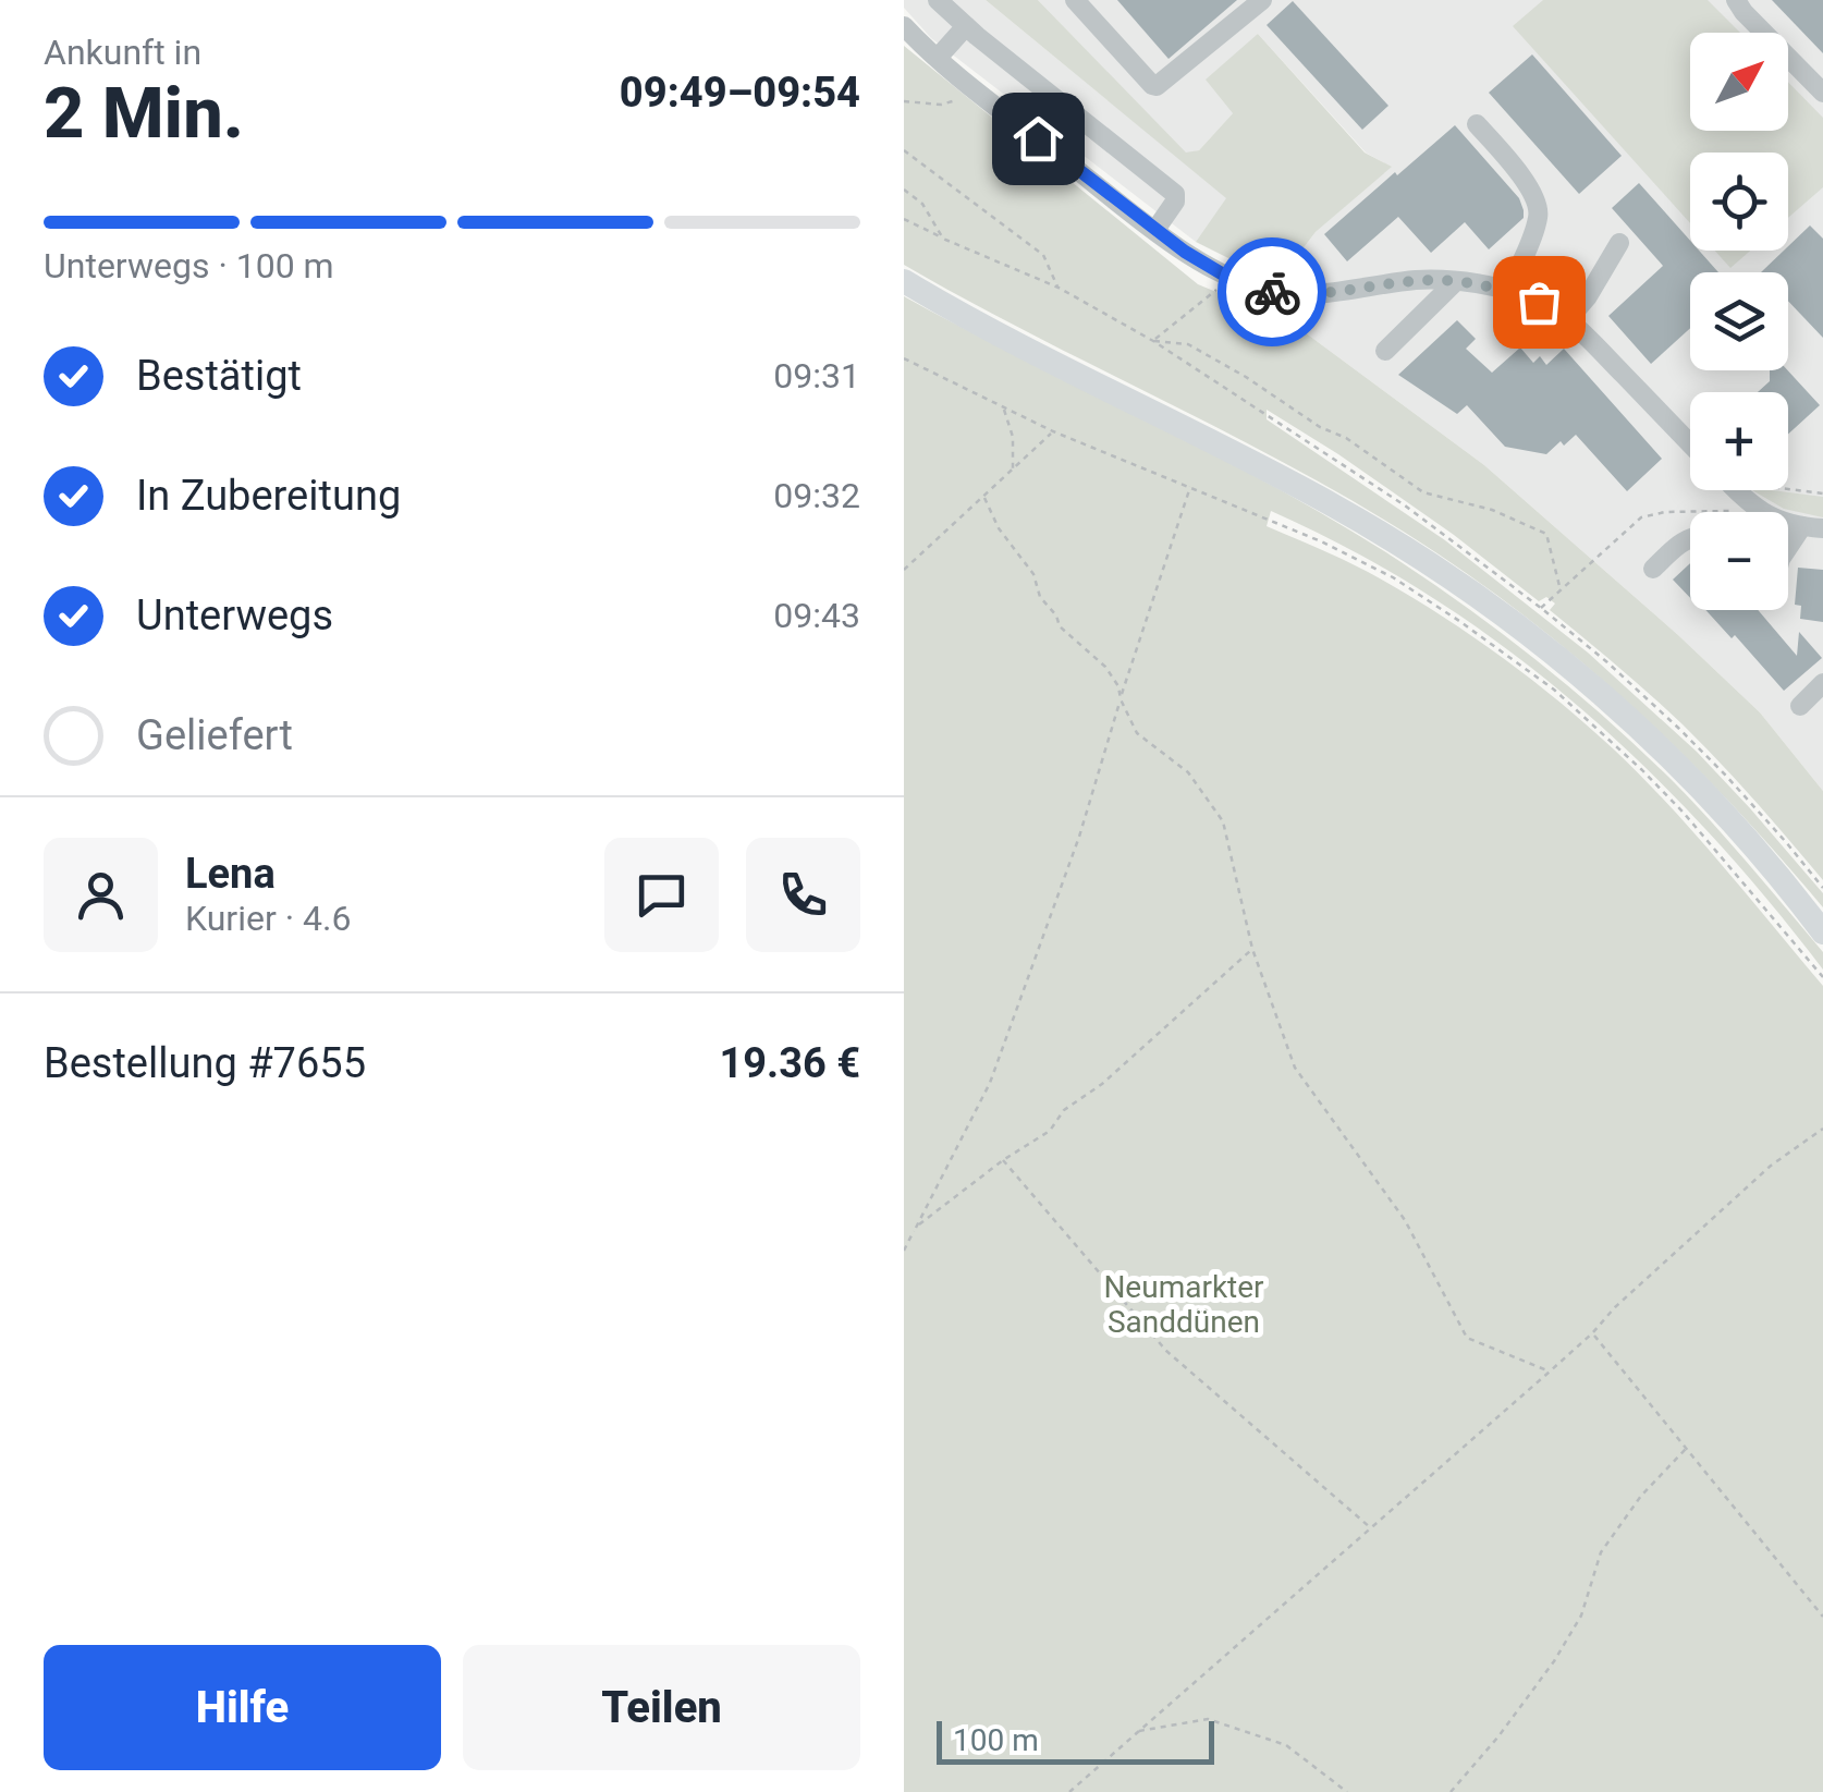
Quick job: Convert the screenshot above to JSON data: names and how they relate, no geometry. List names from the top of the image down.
{
  "parks": ["Neumarkter Sanddünen"],
  "scale_bar": "100 m",
  "north": "top right",
  "page": {
    "heading": ["2 Min.", "Ankunft in", "09:49–09:54"],
    "panel": [
      "Lena",
      "Kurier · 4.6",
      "Bestellung #7655",
      "19.36 €"
    ],
    "map_buttons": ["+", "−"],
    "bar": "Unterwegs · 100 m",
    "list": [
      ["Bestätigt", "09:31"],
      ["In Zubereitung", "09:32"],
      ["Unterwegs", "09:43"],
      "Geliefert"
    ],
    "buttons": ["Hilfe", "Teilen"],
    "scale": "100 m"
  }
}
